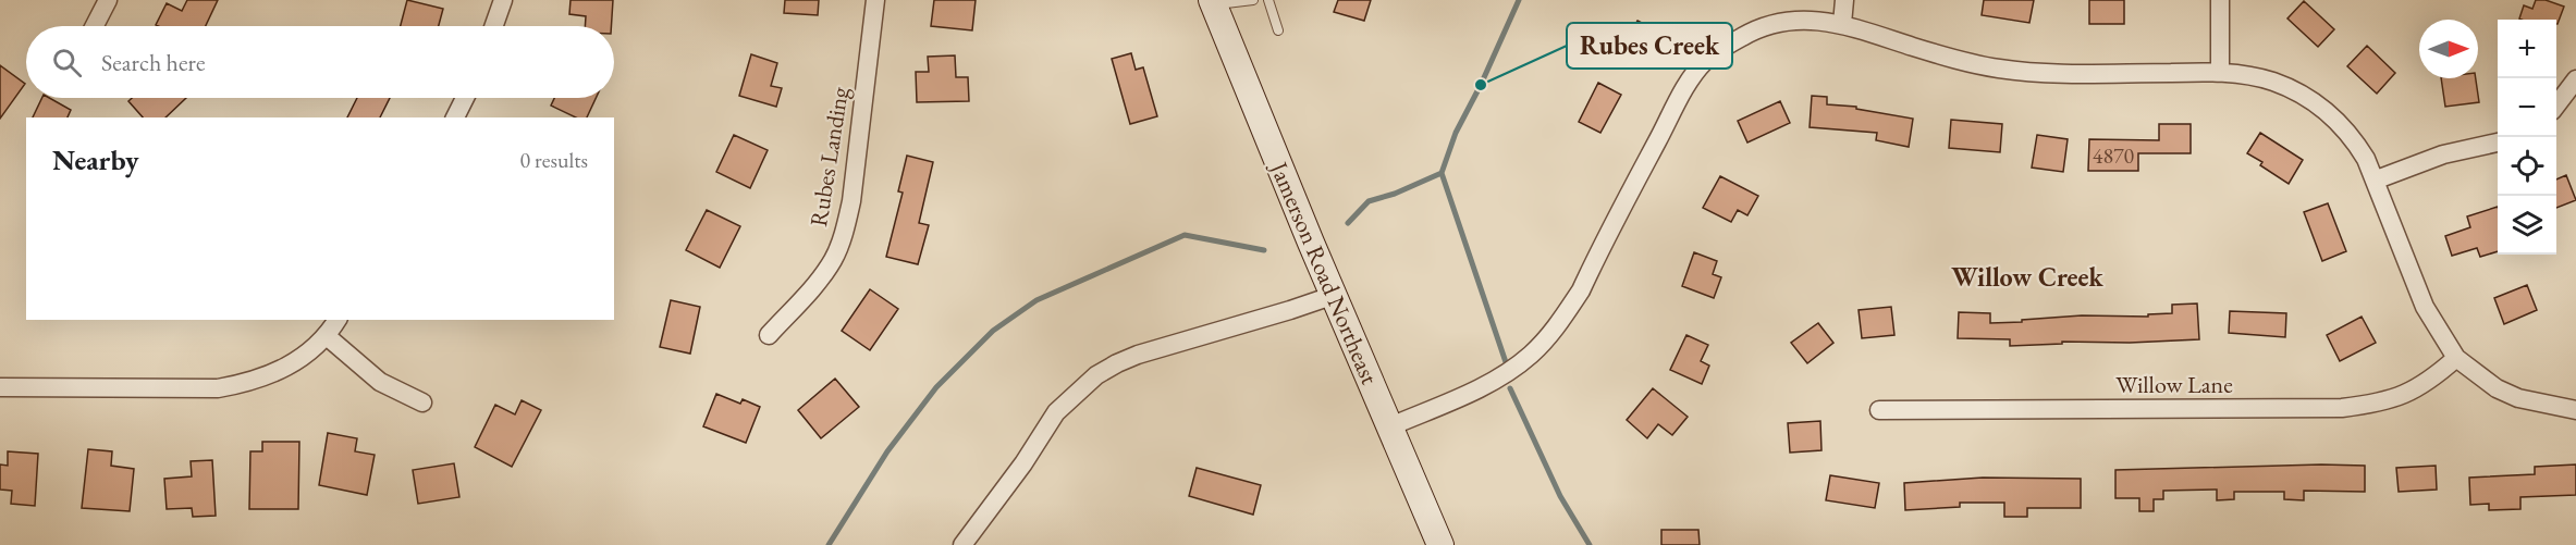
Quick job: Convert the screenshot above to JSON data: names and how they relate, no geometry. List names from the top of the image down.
{
  "streets": {
    "street": ["Rubes Landing", "Jamerson Road Northeast", "Willow Lane"]
  },
  "districts": ["Willow Creek"],
  "places": ["Rubes Creek"],
  "house_numbers": ["4870"],
  "north": "right",
  "page": {
    "map_buttons": ["+", "−"],
    "search": "Search here",
    "heading": ["Nearby", "0 results"]
  }
}
